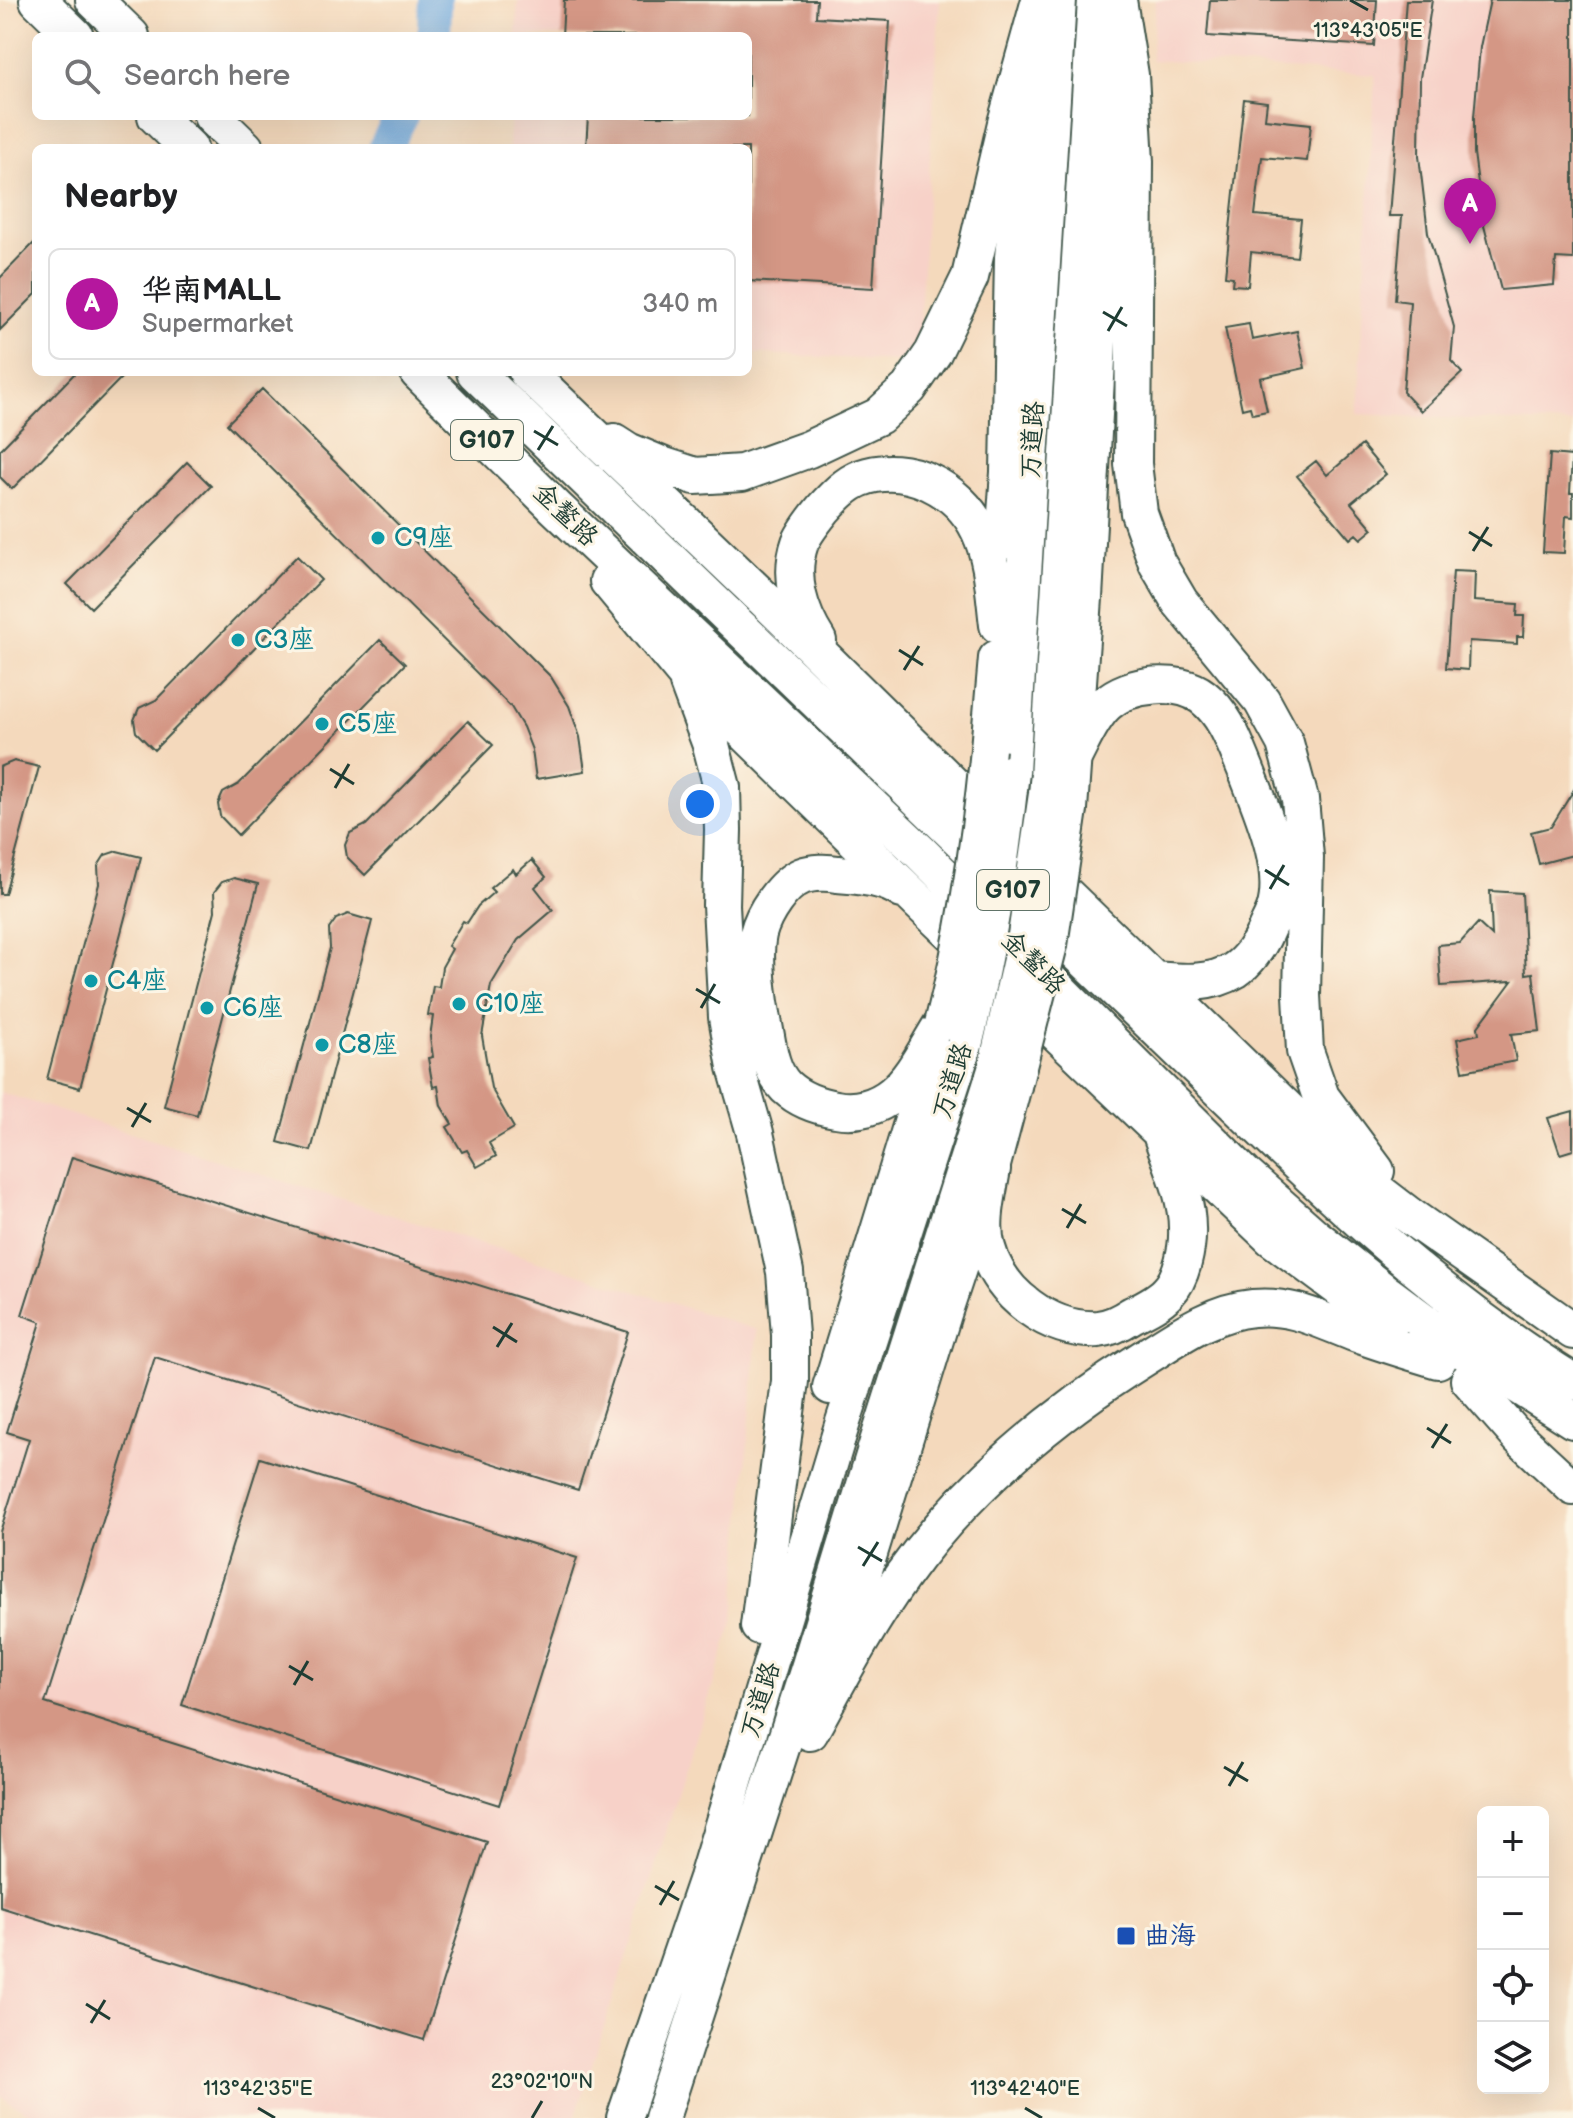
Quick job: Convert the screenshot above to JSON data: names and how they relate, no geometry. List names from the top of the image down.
{
  "streets": {
    "highway": ["G107", "金鳌路"],
    "main road": ["万道路"]
  },
  "places": {
    "other": [
      "C9座",
      "C3座",
      "C5座",
      "C4座",
      "C10座",
      "C6座",
      "C8座"
    ],
    "transit": ["曲海"]
  },
  "page": {
    "search": "Search here",
    "heading": "Nearby",
    "pins": "A",
    "list": [
      {
        "mark": "A",
        "name": "华南MALL",
        "note": "Supermarket",
        "value": "340 m"
      }
    ],
    "map_buttons": ["+", "−"]
  },
  "coordinates": [
    "113°43'05\"E",
    "23°02'10\"N",
    "113°42'35\"E",
    "113°42'40\"E"
  ]
}
